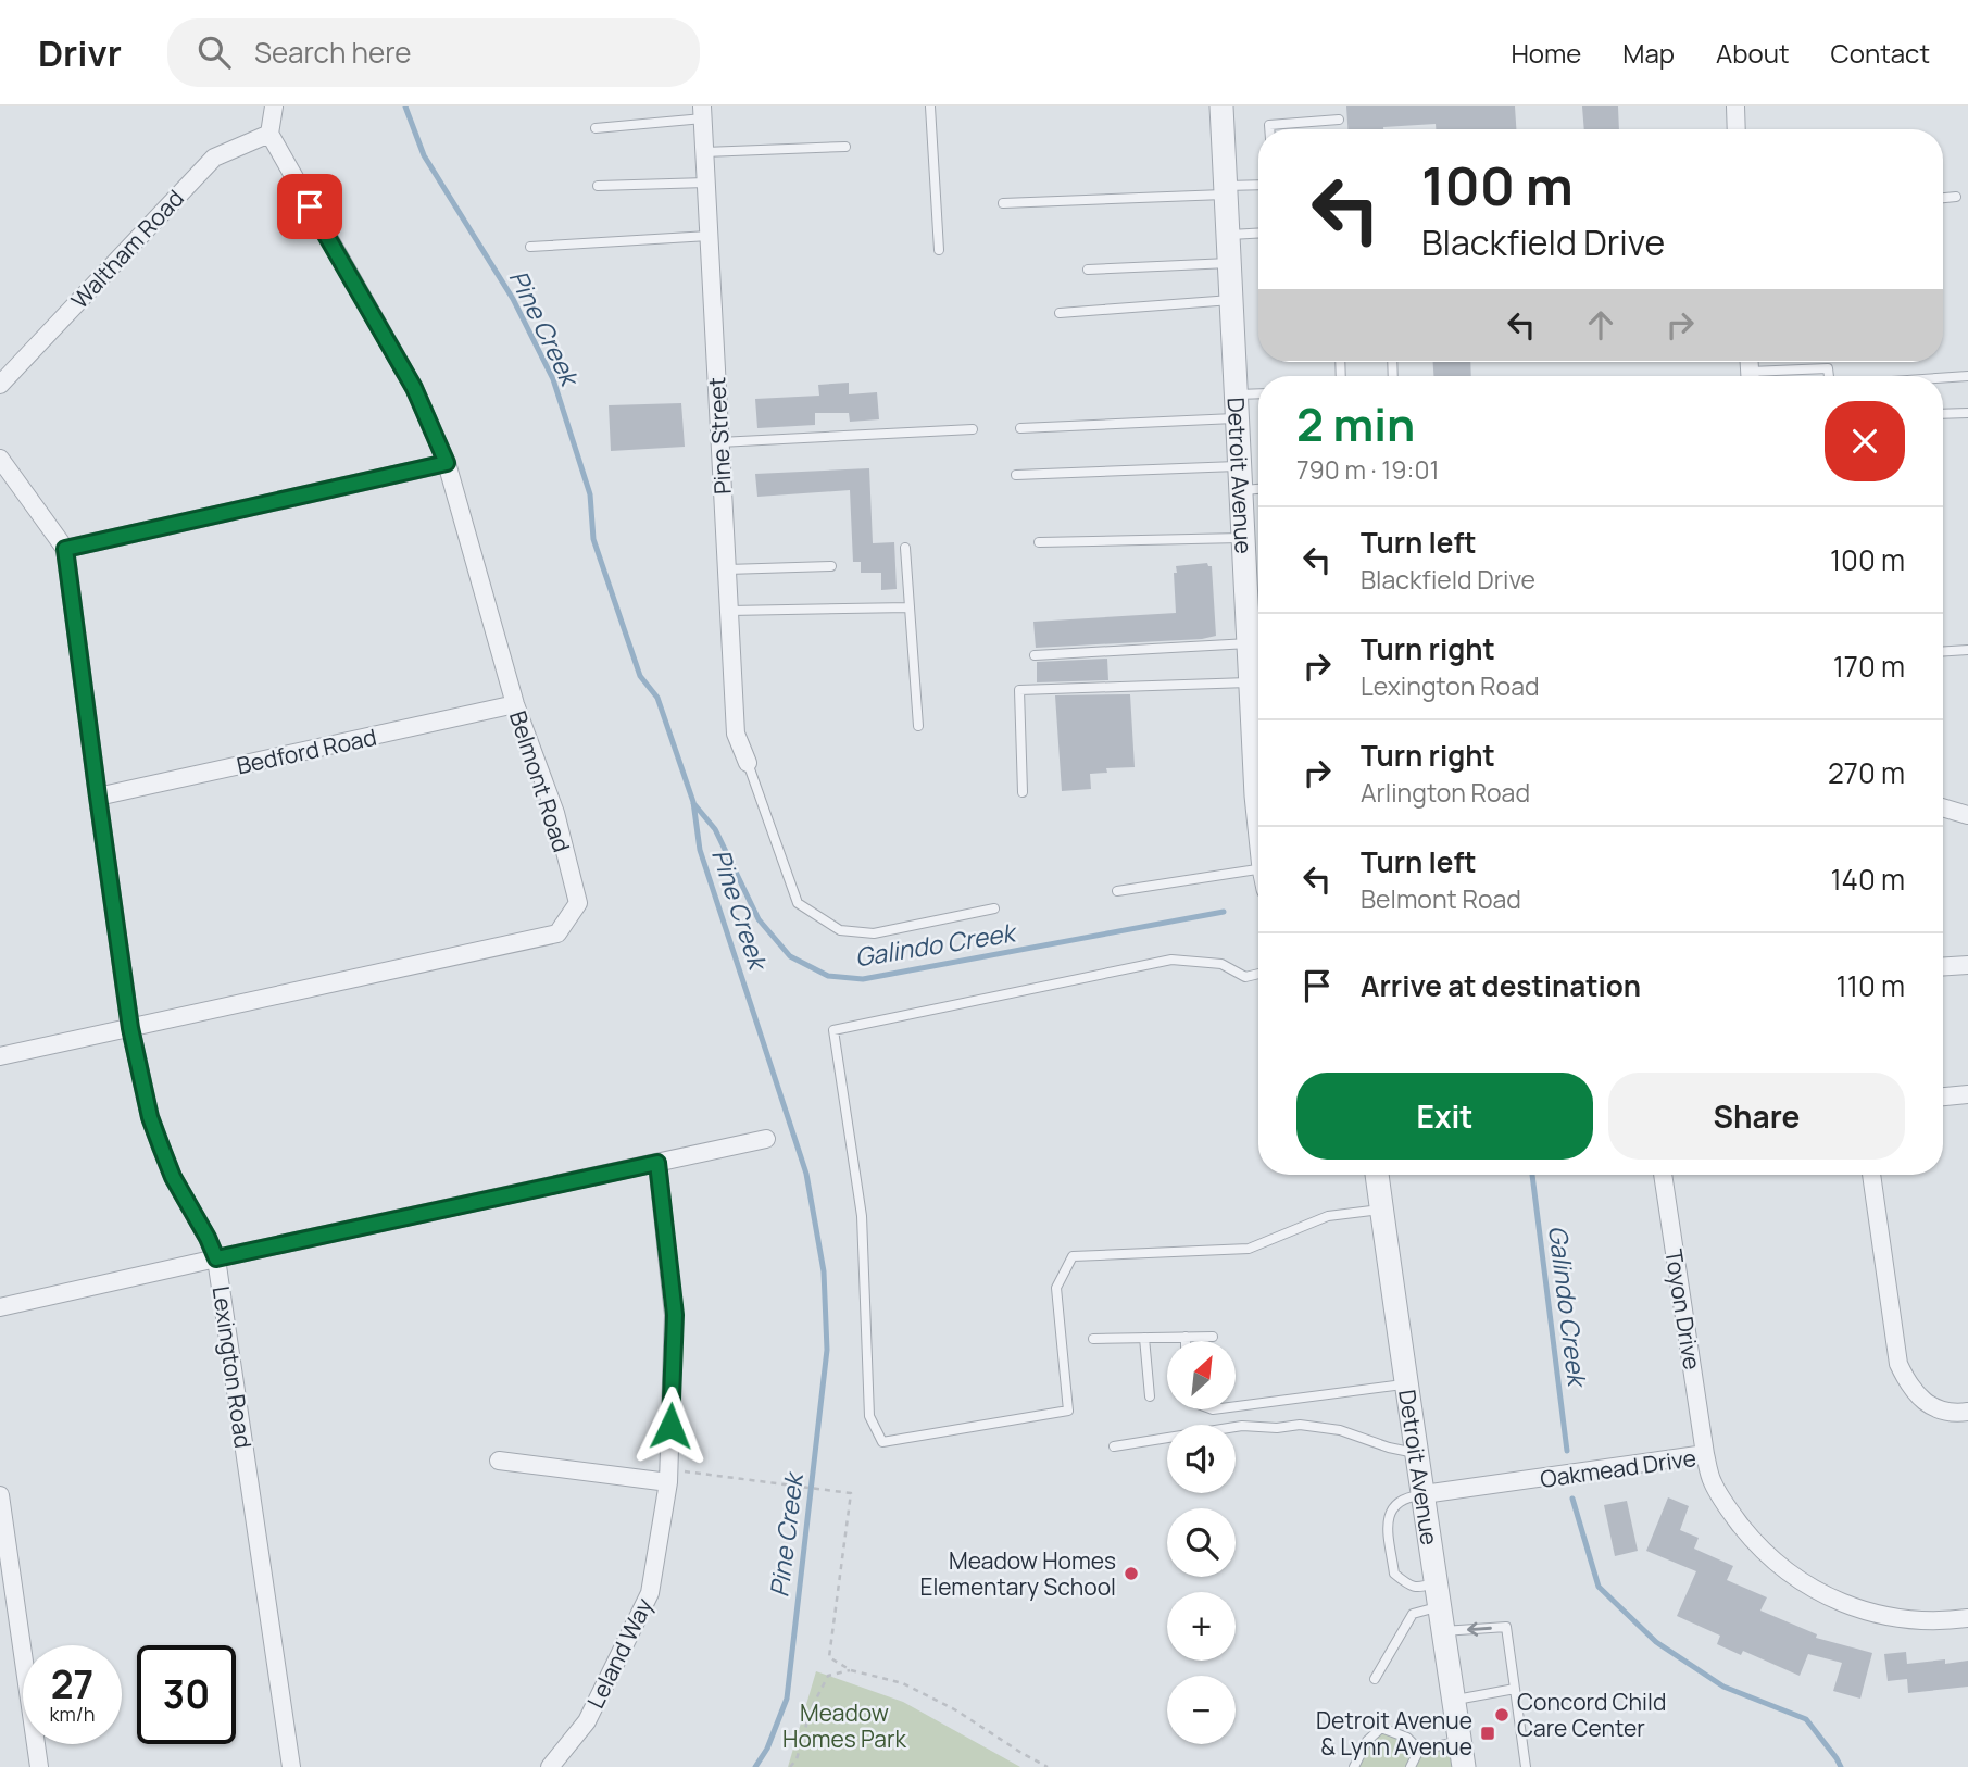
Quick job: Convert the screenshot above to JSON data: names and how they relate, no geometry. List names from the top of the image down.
{
  "streets": {
    "street": [
      "Waltham Road",
      "Pine Street",
      "Detroit Avenue",
      "Bedford Road",
      "Belmont Road",
      "Toyon Drive",
      "Lexington Road",
      "Oakmead Drive",
      "Leland Way"
    ]
  },
  "crossings": [
    ["Waltham Road", "Belmont Road"],
    ["Detroit Avenue", "Oakmead Drive"],
    ["Bedford Road", "Belmont Road"],
    ["Bedford Road", "Lexington Road"],
    ["Belmont Road", "Lexington Road"],
    ["Toyon Drive", "Oakmead Drive"]
  ],
  "water": ["Pine Creek", "Galindo Creek"],
  "parks": ["Meadow Homes Park"],
  "places": {
    "other": ["Meadow Homes Elementary School", "Concord Child Care Center"],
    "transit": ["Detroit Avenue & Lynn Avenue"]
  },
  "north": "top right",
  "page": {
    "header": "Drivr",
    "search": "Search here",
    "nav": [
      "Home",
      "Map",
      "About",
      "Contact"
    ],
    "turn": ["100 m", "Blackfield Drive"],
    "heading": ["2 min", "790 m · 19:01"],
    "list": [
      {
        "name": "Turn left",
        "note": "Blackfield Drive",
        "value": "100 m"
      },
      {
        "name": "Turn right",
        "note": "Lexington Road",
        "value": "170 m"
      },
      {
        "name": "Turn right",
        "note": "Arlington Road",
        "value": "270 m"
      },
      {
        "name": "Turn left",
        "note": "Belmont Road",
        "value": "140 m"
      },
      {
        "name": "Arrive at destination",
        "value": "110 m"
      }
    ],
    "buttons": ["Exit", "Share"],
    "map_buttons": ["+", "−"],
    "speed": "27 km/h",
    "limit": "30"
  }
}
